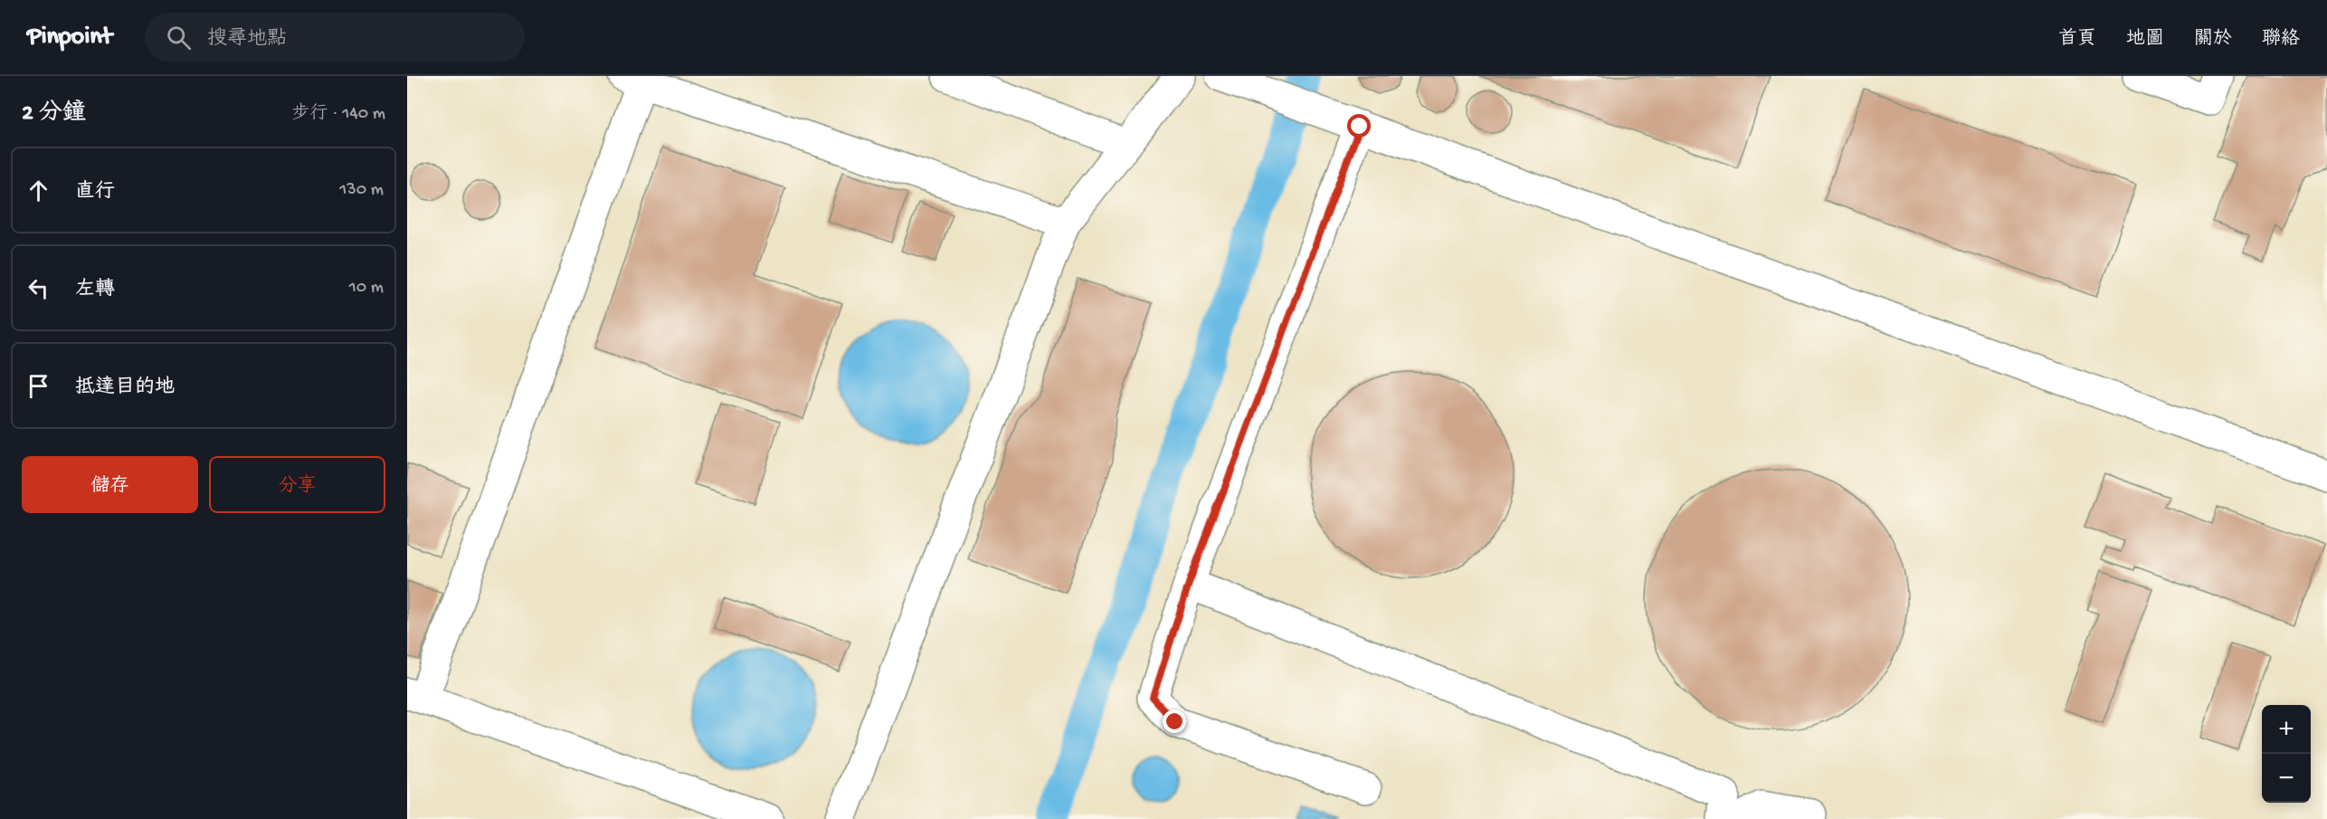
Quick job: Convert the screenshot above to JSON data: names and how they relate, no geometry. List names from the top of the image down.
{
  "page": {
    "header": "Pinpoint",
    "search": "搜尋地點",
    "nav": [
      "首頁",
      "地圖",
      "關於",
      "聯絡"
    ],
    "heading": ["2 分鐘", "步行 · 140 m"],
    "list": [
      ["直行", "130 m"],
      ["左轉", "10 m"],
      "抵達目的地"
    ],
    "buttons": ["儲存", "分享"],
    "map_buttons": ["+", "−"]
  }
}
